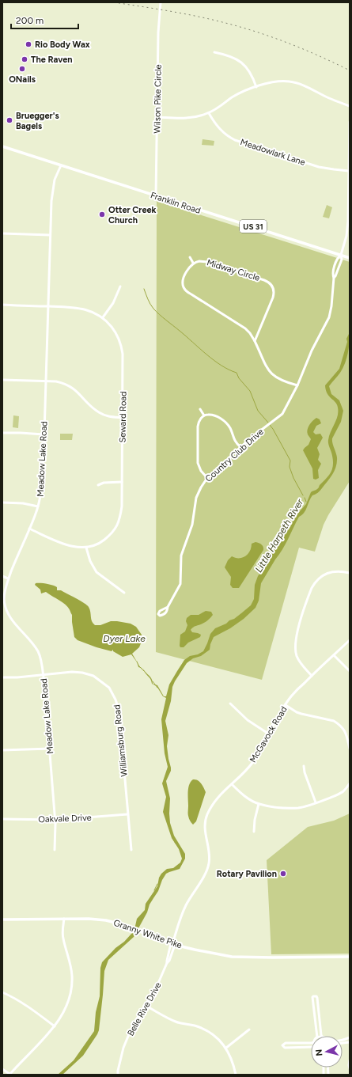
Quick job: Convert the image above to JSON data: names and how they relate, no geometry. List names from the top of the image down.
{
  "streets": {
    "main road": ["Franklin Road", "US 31", "Granny White Pike"],
    "street": [
      "Wilson Pike Circle",
      "Meadowlark Lane",
      "Midway Circle",
      "Seward Road",
      "Country Club Drive",
      "Meadow Lake Road",
      "McGavock Road",
      "Williamsburg Road",
      "Oakvale Drive",
      "Belle Rive Drive"
    ]
  },
  "crossings": [
    ["Wilson Pike Circle", "Franklin Road"],
    ["Meadowlark Lane", "Country Club Drive"],
    ["Franklin Road", "Country Club Drive"],
    ["Franklin Road", "Meadow Lake Road"],
    ["Midway Circle", "Country Club Drive"],
    ["Seward Road", "Meadow Lake Road"],
    ["Meadow Lake Road", "Williamsburg Road"],
    ["Meadow Lake Road", "Oakvale Drive"],
    ["McGavock Road", "Granny White Pike"],
    ["McGavock Road", "Belle Rive Drive"],
    ["Williamsburg Road", "Oakvale Drive"],
    ["Granny White Pike", "Belle Rive Drive"]
  ],
  "water": ["Little Harpeth River", "Dyer Lake"],
  "places": [
    "Rio Body Wax",
    "The Raven",
    "ONails",
    "Bruegger's Bagels",
    "Otter Creek Church",
    "Rotary Pavilion"
  ],
  "scale_bar": "200 m",
  "north": "left"
}
